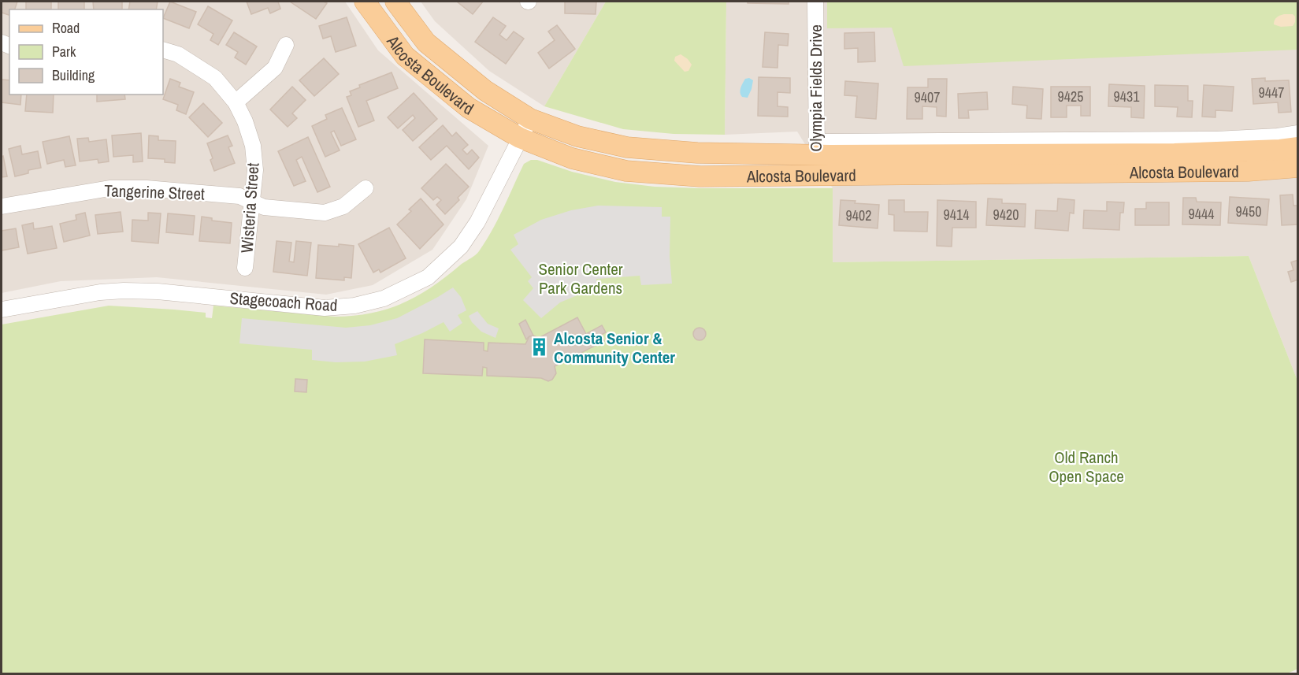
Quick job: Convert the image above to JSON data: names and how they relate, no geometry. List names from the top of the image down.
{
  "streets": {
    "main road": ["Alcosta Boulevard"],
    "street": [
      "Olympia Fields Drive",
      "Tangerine Street",
      "Wisteria Street",
      "Stagecoach Road"
    ]
  },
  "crossings": [
    ["Alcosta Boulevard", "Olympia Fields Drive"],
    ["Alcosta Boulevard", "Stagecoach Road"],
    ["Tangerine Street", "Wisteria Street"]
  ],
  "parks": ["Senior Center Park Gardens", "Old Ranch Open Space"],
  "places": {
    "building": ["Alcosta Senior & Community Center"]
  },
  "house_numbers": [
    "9447",
    "9425",
    "9431",
    "9407",
    "9450",
    "9444",
    "9414",
    "9420",
    "9402"
  ],
  "legend": ["Road", "Park", "Building"]
}
